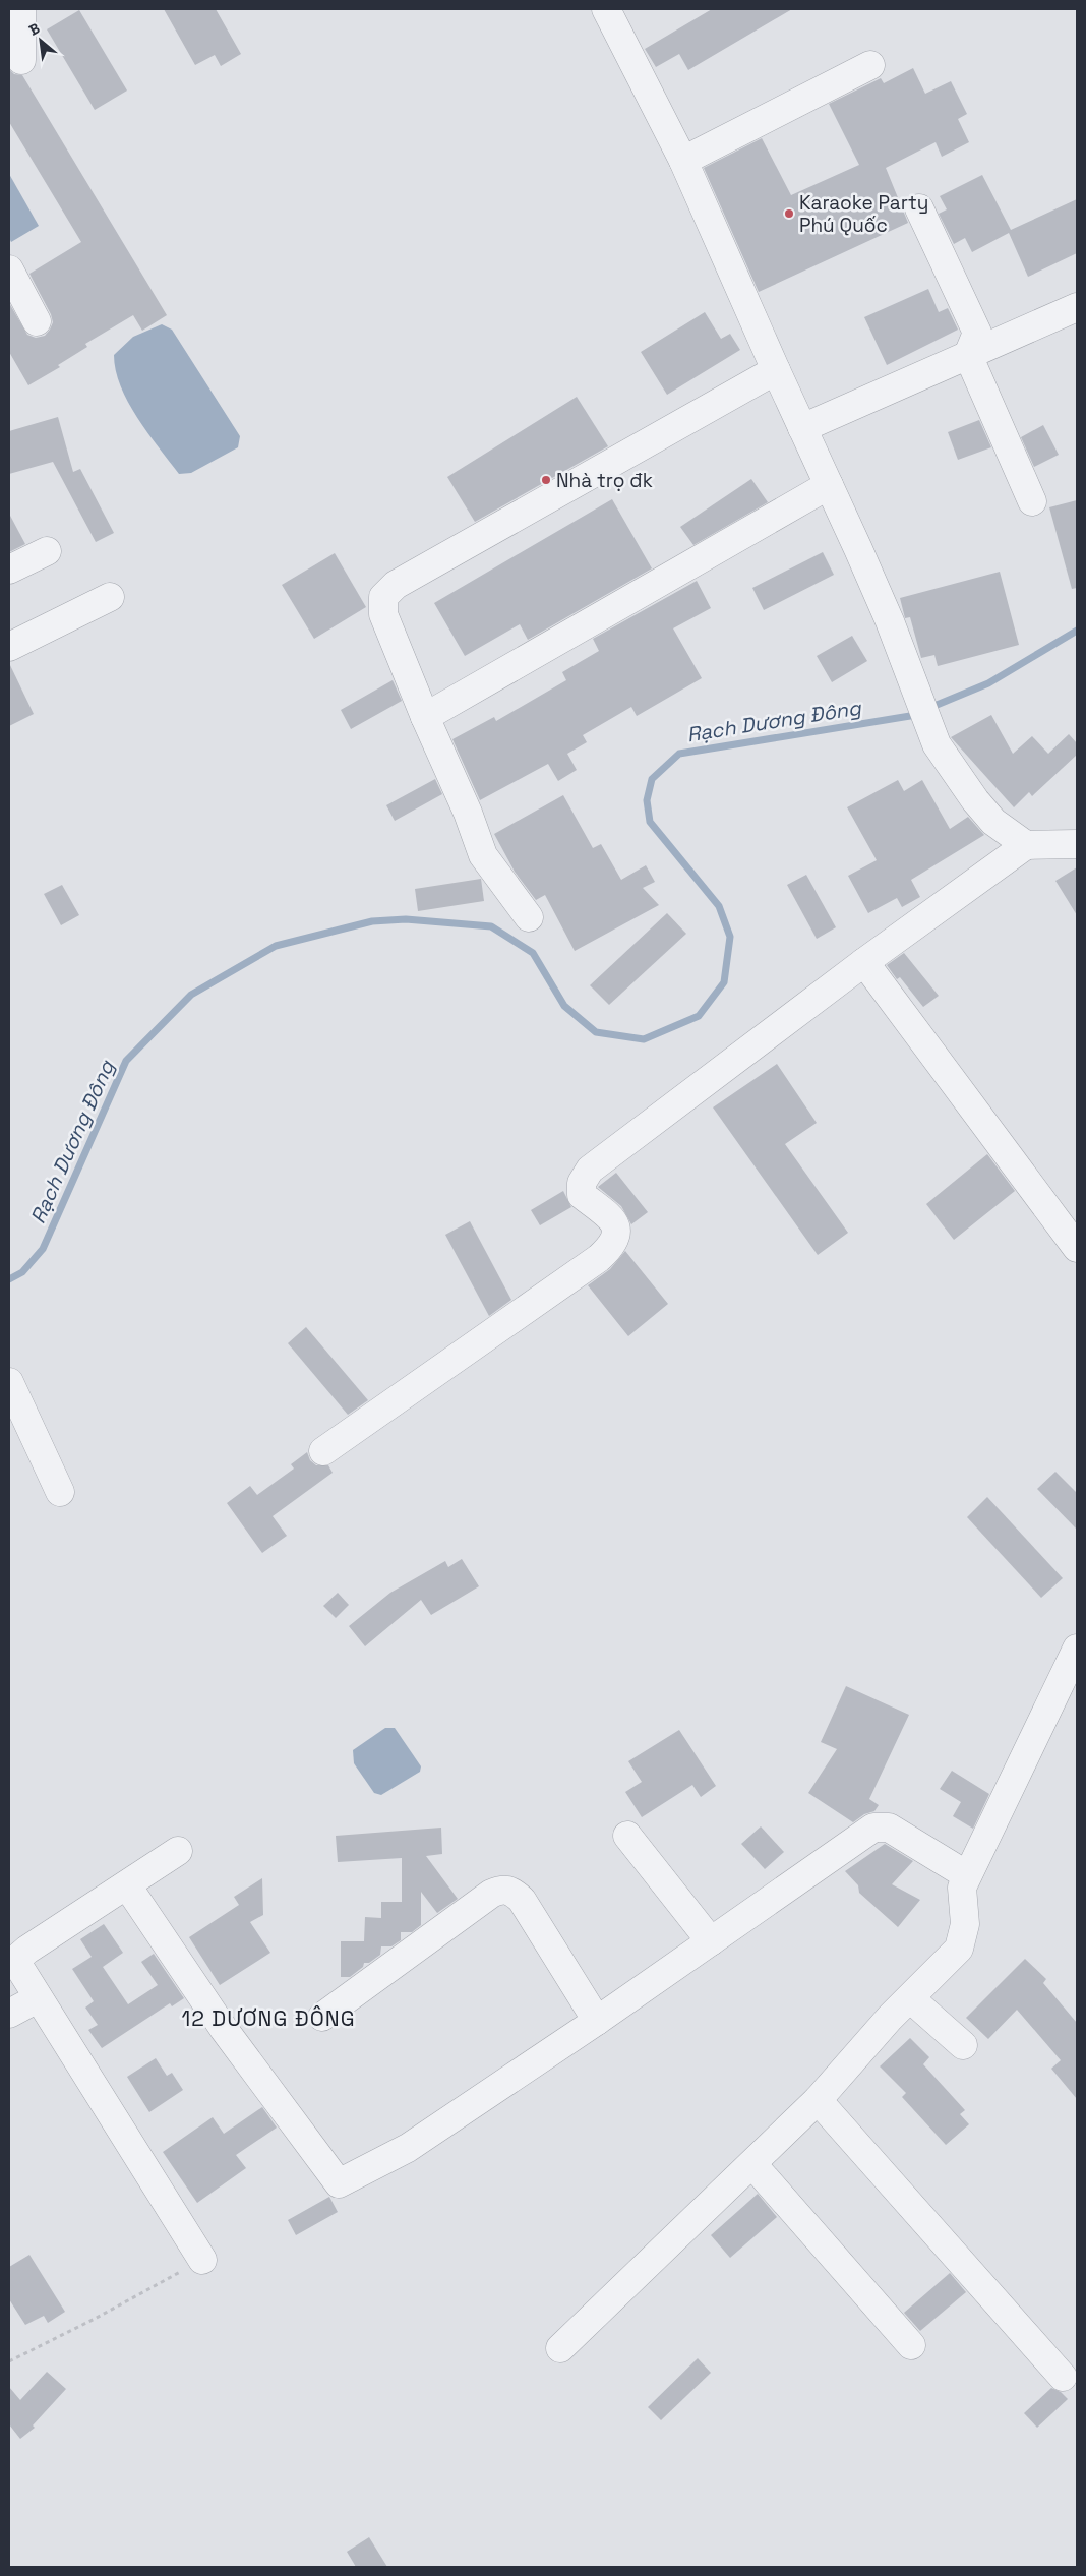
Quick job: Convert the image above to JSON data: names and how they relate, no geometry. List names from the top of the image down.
{
  "districts": ["12 DƯƠNG ĐÔNG"],
  "water": ["Rạch Dương Đông"],
  "places": ["Karaoke Party Phú Quốc", "Nhà trọ đk"],
  "north": "top left"
}
